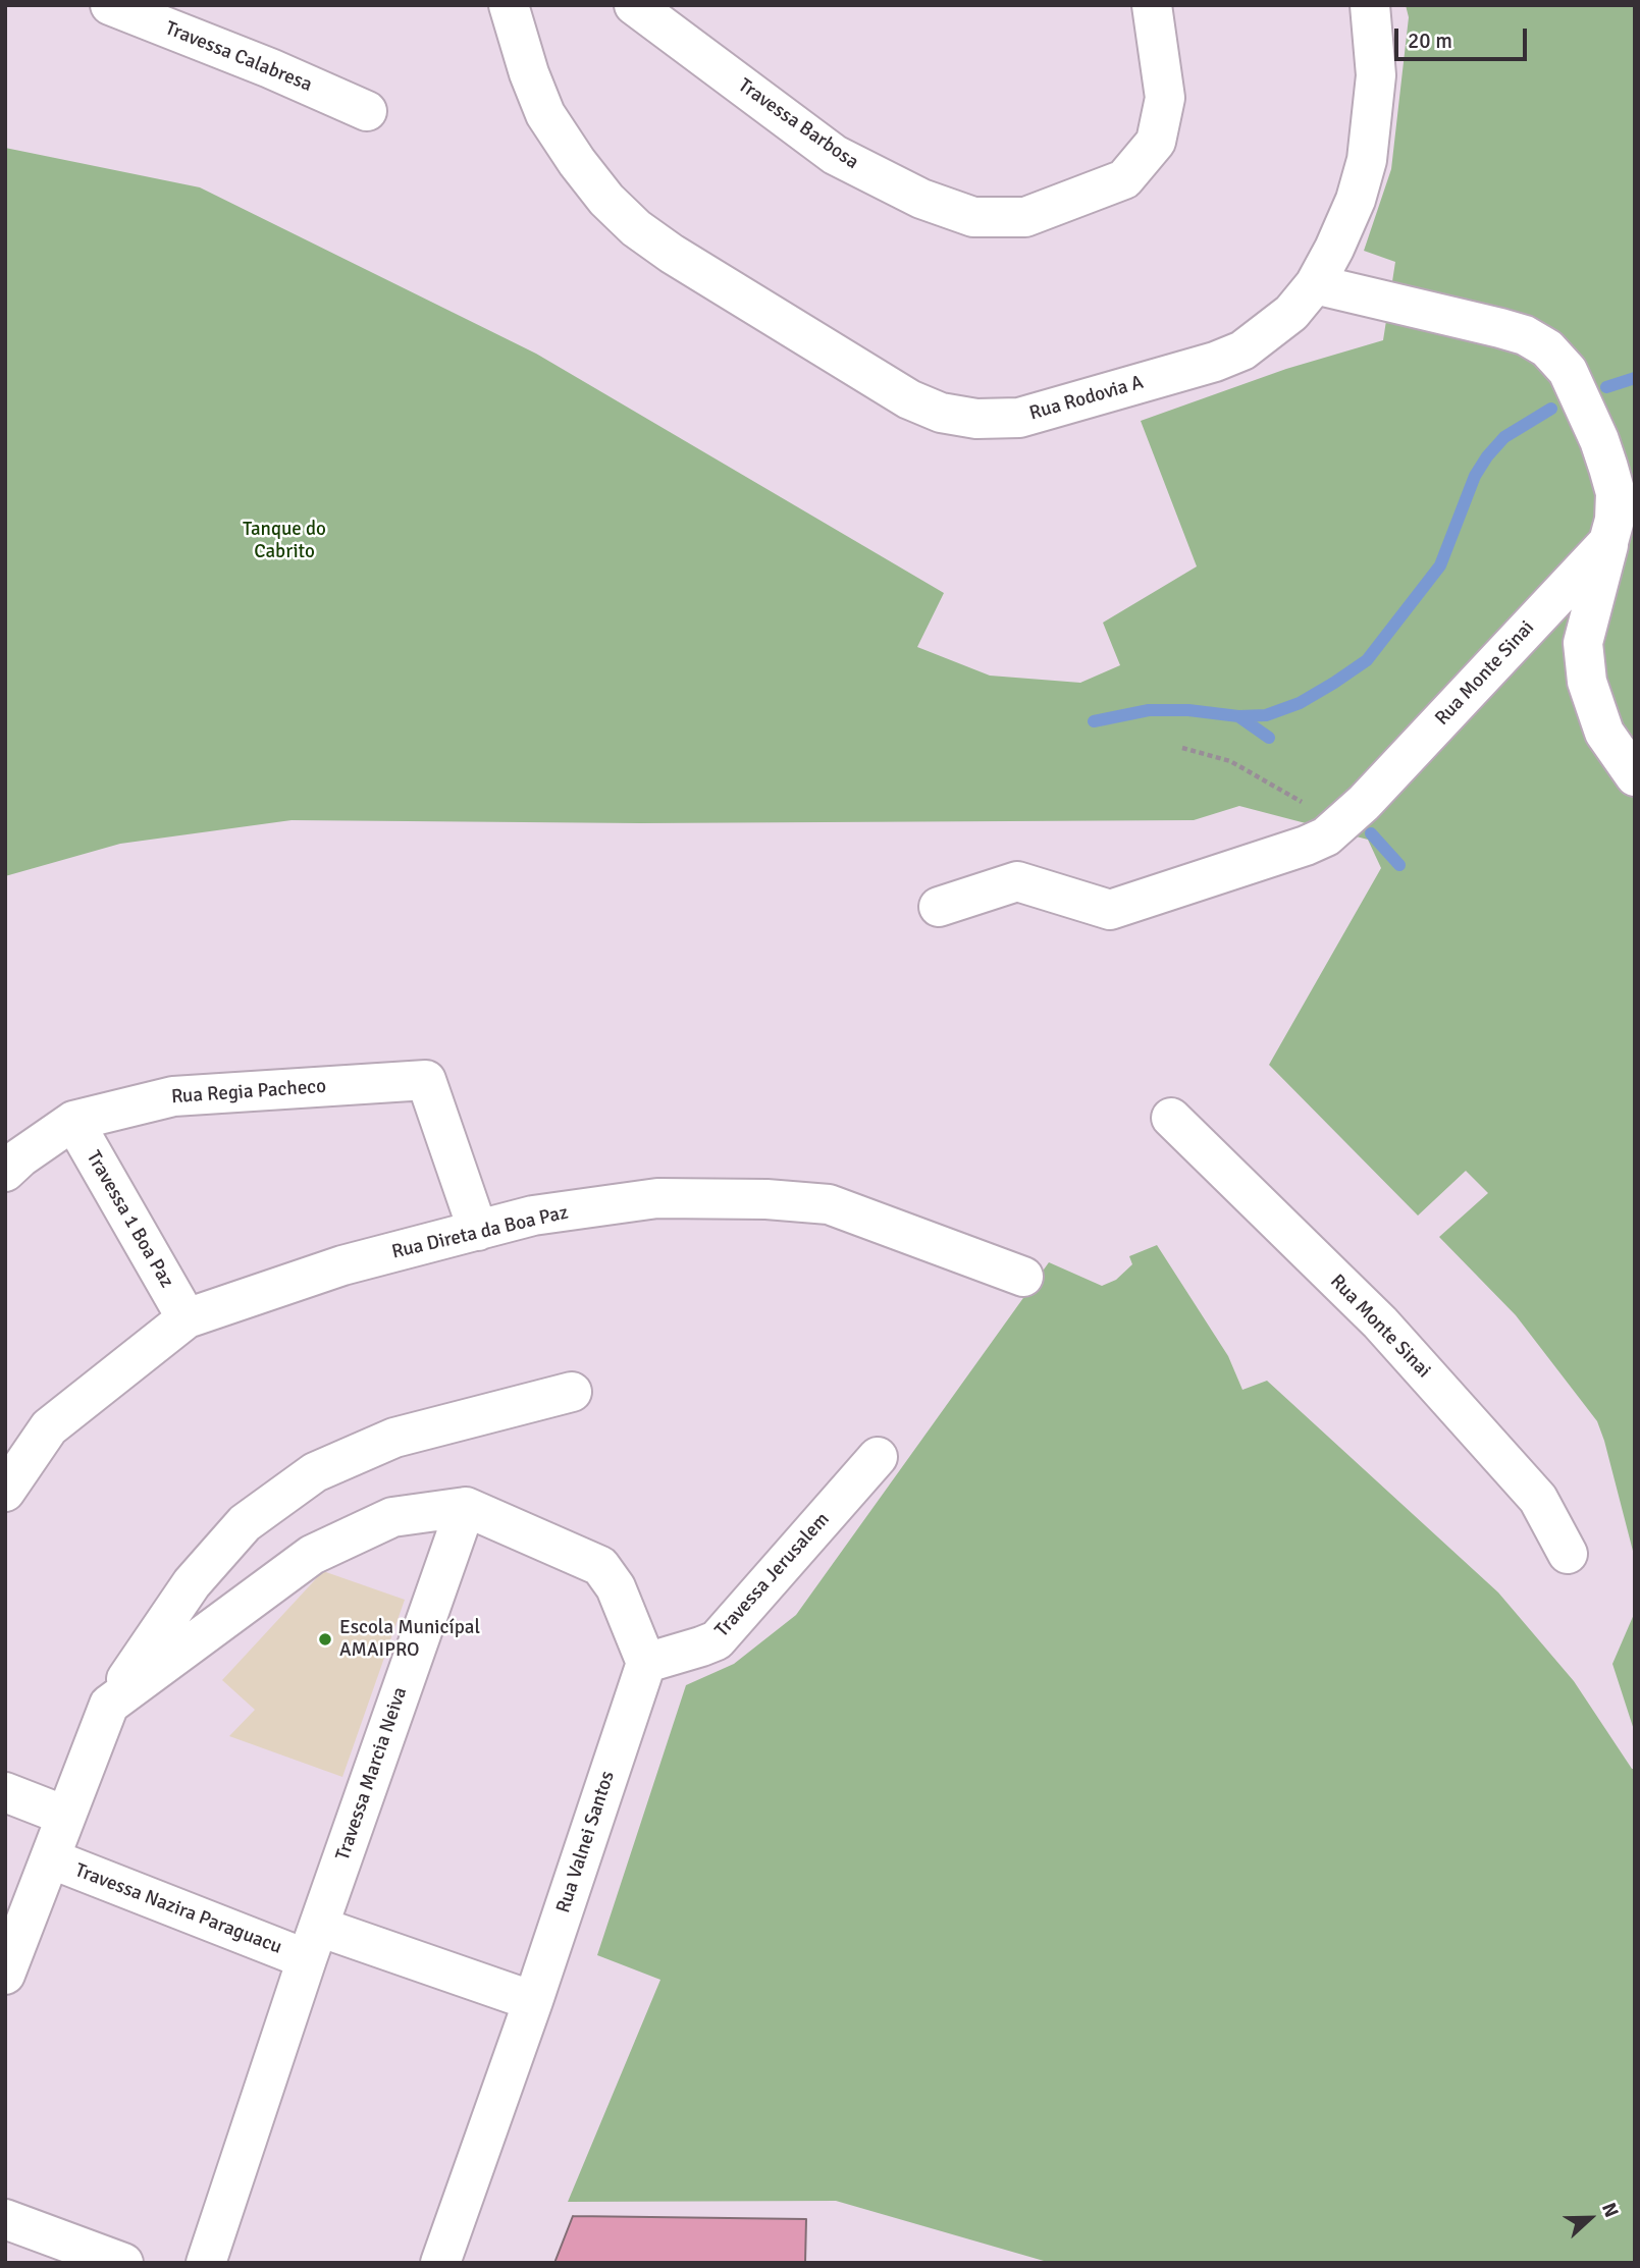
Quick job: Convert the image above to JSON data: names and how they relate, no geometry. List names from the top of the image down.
{
  "streets": {
    "street": [
      "Travessa Calabresa",
      "Travessa Barbosa",
      "Rua Rodovia A",
      "Rua Monte Sinai",
      "Rua Regia Pacheco",
      "Travessa 1 Boa Paz",
      "Rua Direta da Boa Paz",
      "Travessa Jerusalem",
      "Travessa Marcia Neiva",
      "Rua Valnei Santos",
      "Travessa Nazira Paraguacu"
    ]
  },
  "crossings": [
    ["Rua Regia Pacheco", "Travessa 1 Boa Paz"],
    ["Rua Regia Pacheco", "Rua Direta da Boa Paz"],
    ["Travessa 1 Boa Paz", "Rua Direta da Boa Paz"],
    ["Travessa Jerusalem", "Rua Valnei Santos"],
    ["Travessa Marcia Neiva", "Travessa Nazira Paraguacu"],
    ["Rua Valnei Santos", "Travessa Nazira Paraguacu"]
  ],
  "parks": ["Tanque do Cabrito"],
  "places": ["Escola Municípal AMAIPRO"],
  "scale_bar": "20 m",
  "north": "right"
}
